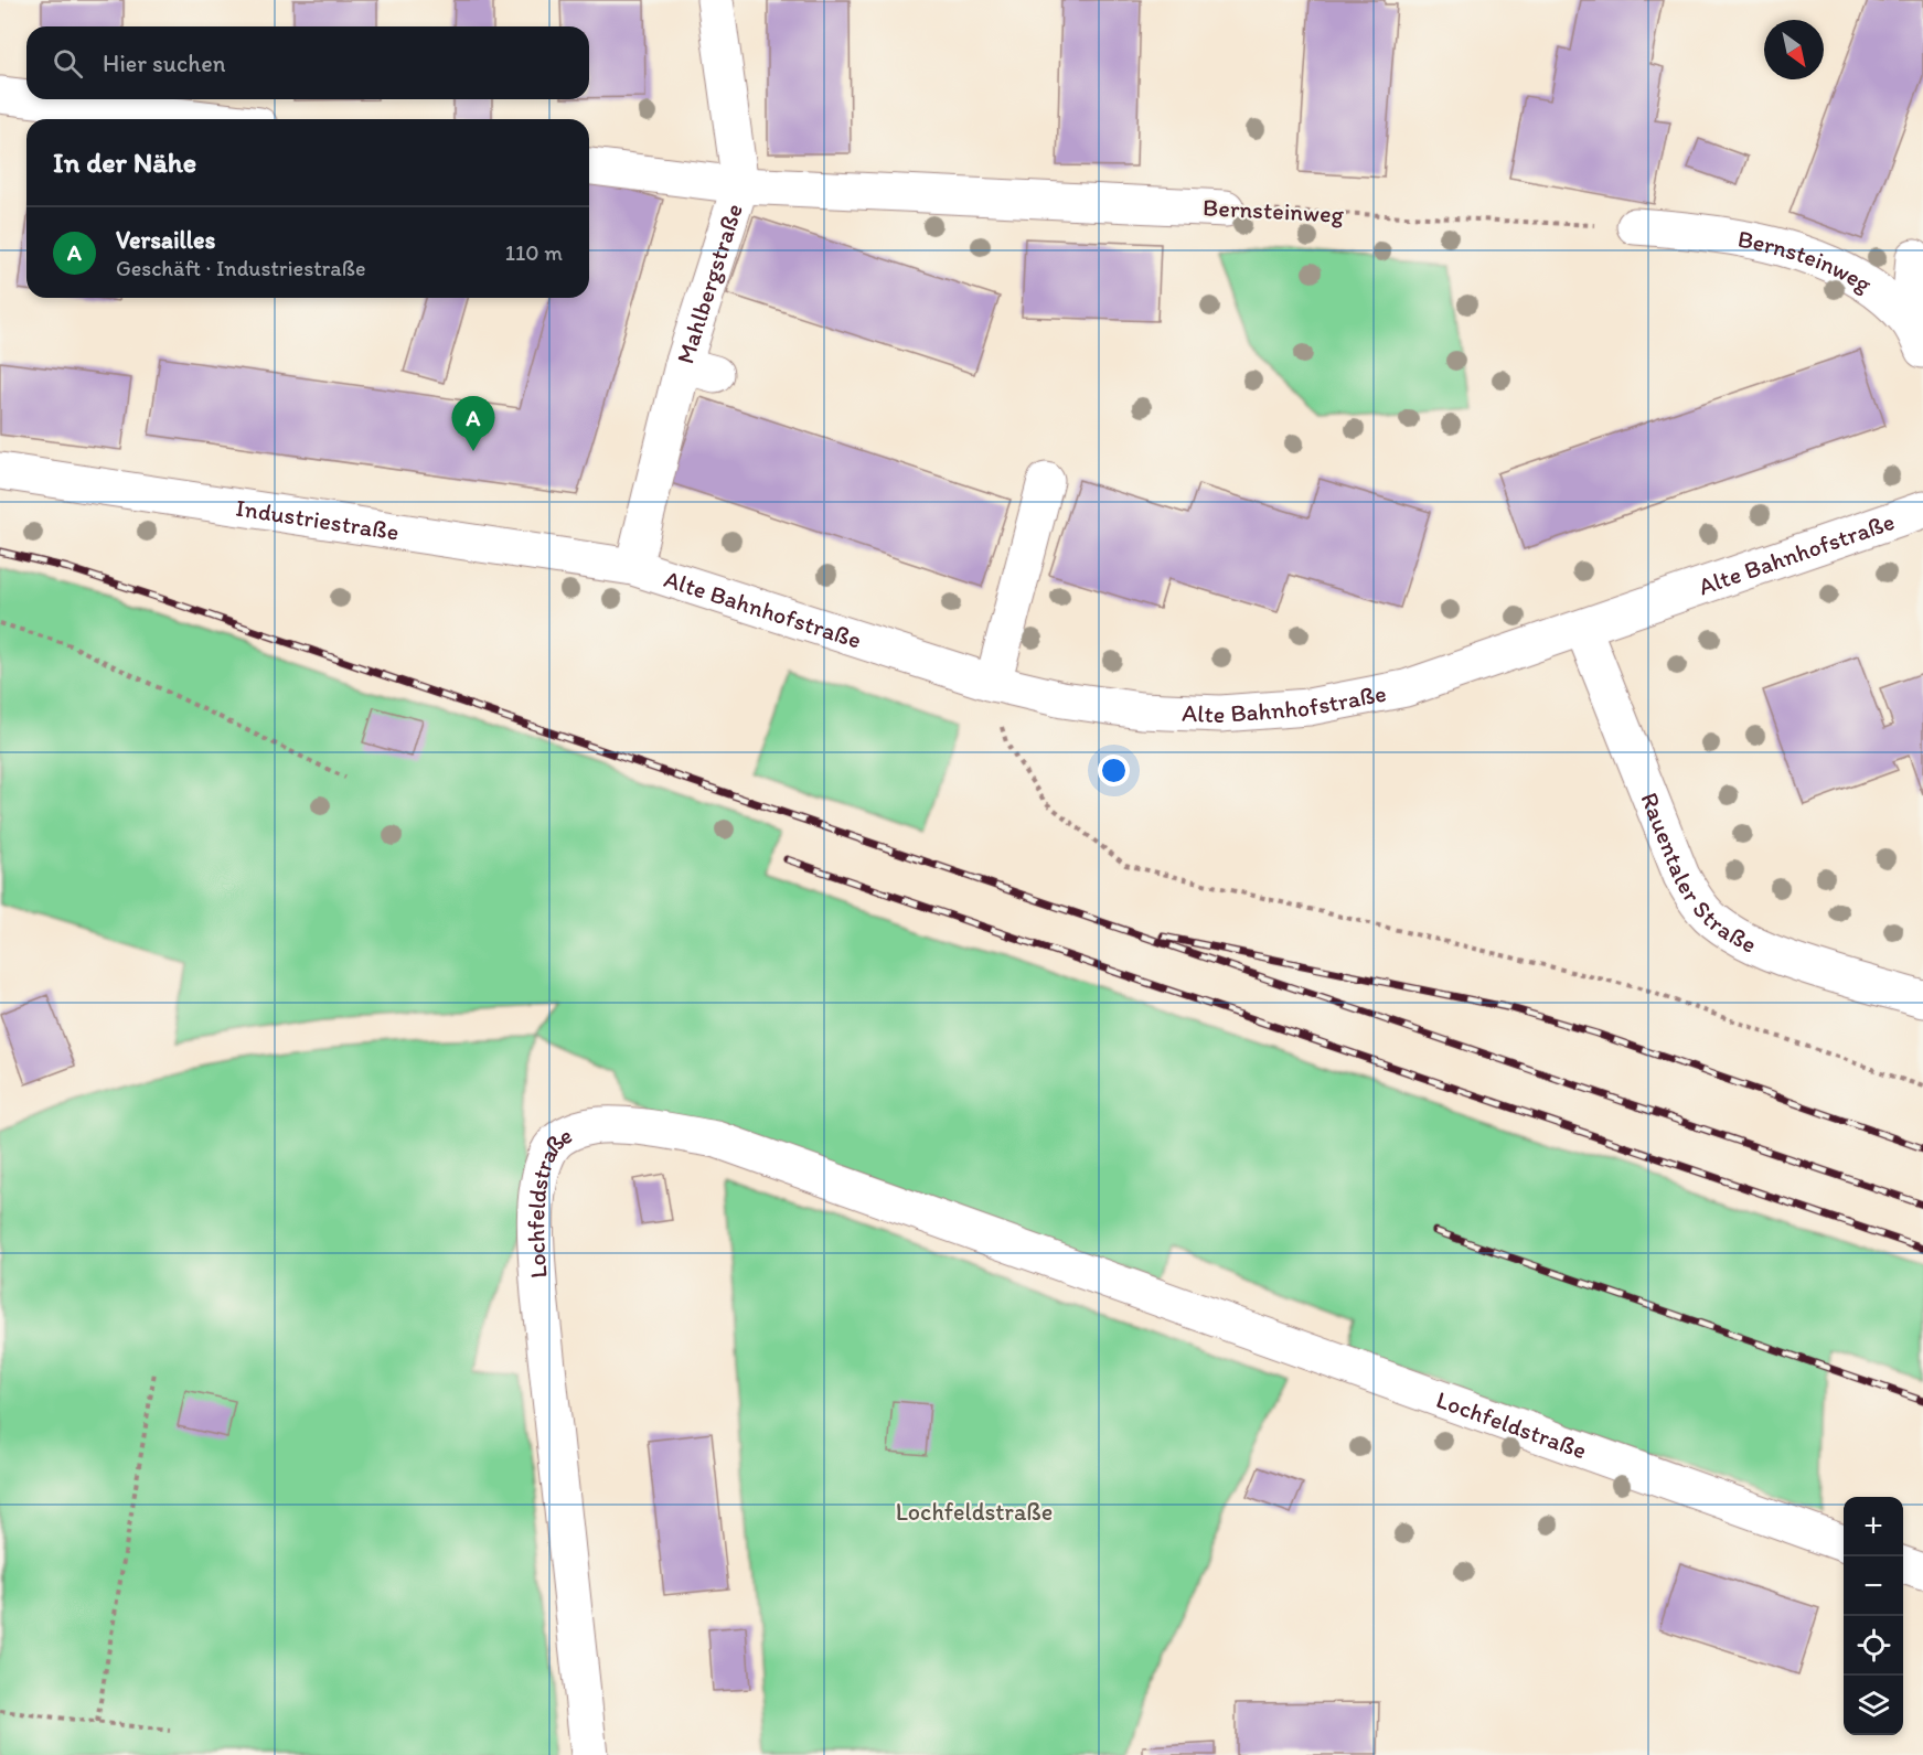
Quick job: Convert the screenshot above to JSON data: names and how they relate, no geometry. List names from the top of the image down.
{
  "streets": {
    "street": [
      "Bernsteinweg",
      "Mahlbergstraße",
      "Industriestraße",
      "Alte Bahnhofstraße",
      "Rauentaler Straße",
      "Lochfeldstraße"
    ]
  },
  "crossings": [
    ["Bernsteinweg", "Mahlbergstraße"],
    ["Mahlbergstraße", "Industriestraße"],
    ["Mahlbergstraße", "Alte Bahnhofstraße"],
    ["Industriestraße", "Alte Bahnhofstraße"],
    ["Alte Bahnhofstraße", "Rauentaler Straße"]
  ],
  "parks": ["Lochfeldstraße"],
  "north": "bottom right",
  "page": {
    "search": "Hier suchen",
    "heading": "In der Nähe",
    "list": [
      {
        "mark": "A",
        "name": "Versailles",
        "note": "Geschäft · Industriestraße",
        "value": "110 m"
      }
    ],
    "pins": "A",
    "map_buttons": ["+", "−"]
  }
}
